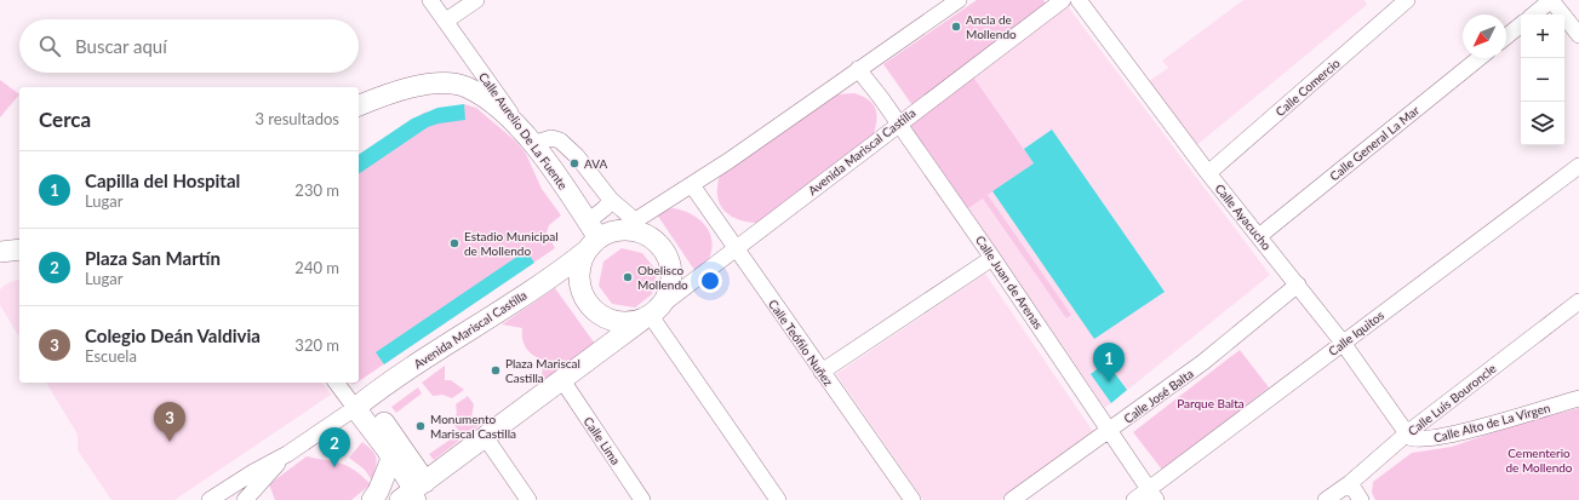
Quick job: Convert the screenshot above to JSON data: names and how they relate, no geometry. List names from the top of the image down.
{
  "streets": {
    "main road": ["Calle Aurelio De La Fuente", "Avenida Mariscal Castilla"],
    "street": [
      "Calle Comercio",
      "Calle General La Mar",
      "Calle Ayacucho",
      "Calle Juan de Arenas",
      "Calle Iquitos",
      "Calle Teófilo Nuñez",
      "Calle José Balta",
      "Calle Luis Bouroncle",
      "Calle Alto de La Virgen",
      "Calle Lima"
    ]
  },
  "crossings": [
    ["Calle Comercio", "Calle Ayacucho"],
    ["Calle Aurelio De La Fuente", "Avenida Mariscal Castilla"],
    ["Calle General La Mar", "Calle Ayacucho"],
    ["Avenida Mariscal Castilla", "Calle Juan de Arenas"],
    ["Avenida Mariscal Castilla", "Calle Teófilo Nuñez"],
    ["Avenida Mariscal Castilla", "Calle Lima"],
    ["Calle Ayacucho", "Calle Iquitos"],
    ["Calle Ayacucho", "Calle José Balta"],
    ["Calle Ayacucho", "Calle Luis Bouroncle"],
    ["Calle Ayacucho", "Calle Alto de La Virgen"],
    ["Calle Juan de Arenas", "Calle Iquitos"],
    ["Calle Juan de Arenas", "Calle José Balta"],
    ["Calle Luis Bouroncle", "Calle Alto de La Virgen"]
  ],
  "parks": ["Parque Balta", "Cementerio de Mollendo"],
  "places": [
    "Ancla de Mollendo",
    "AVA",
    "Estadio Municipal de Mollendo",
    "Obelisco Mollendo",
    "Plaza Mariscal Castilla",
    "Monumento Mariscal Castilla"
  ],
  "north": "bottom left",
  "page": {
    "map_buttons": ["+", "−"],
    "search": "Buscar aquí",
    "heading": ["Cerca", "3 resultados"],
    "list": [
      {
        "mark": "1",
        "name": "Capilla del Hospital",
        "note": "Lugar",
        "value": "230 m"
      },
      {
        "mark": "2",
        "name": "Plaza San Martín",
        "note": "Lugar",
        "value": "240 m"
      },
      {
        "mark": "3",
        "name": "Colegio Deán Valdivia",
        "note": "Escuela",
        "value": "320 m"
      }
    ],
    "pins": ["1", "3", "2"]
  }
}
